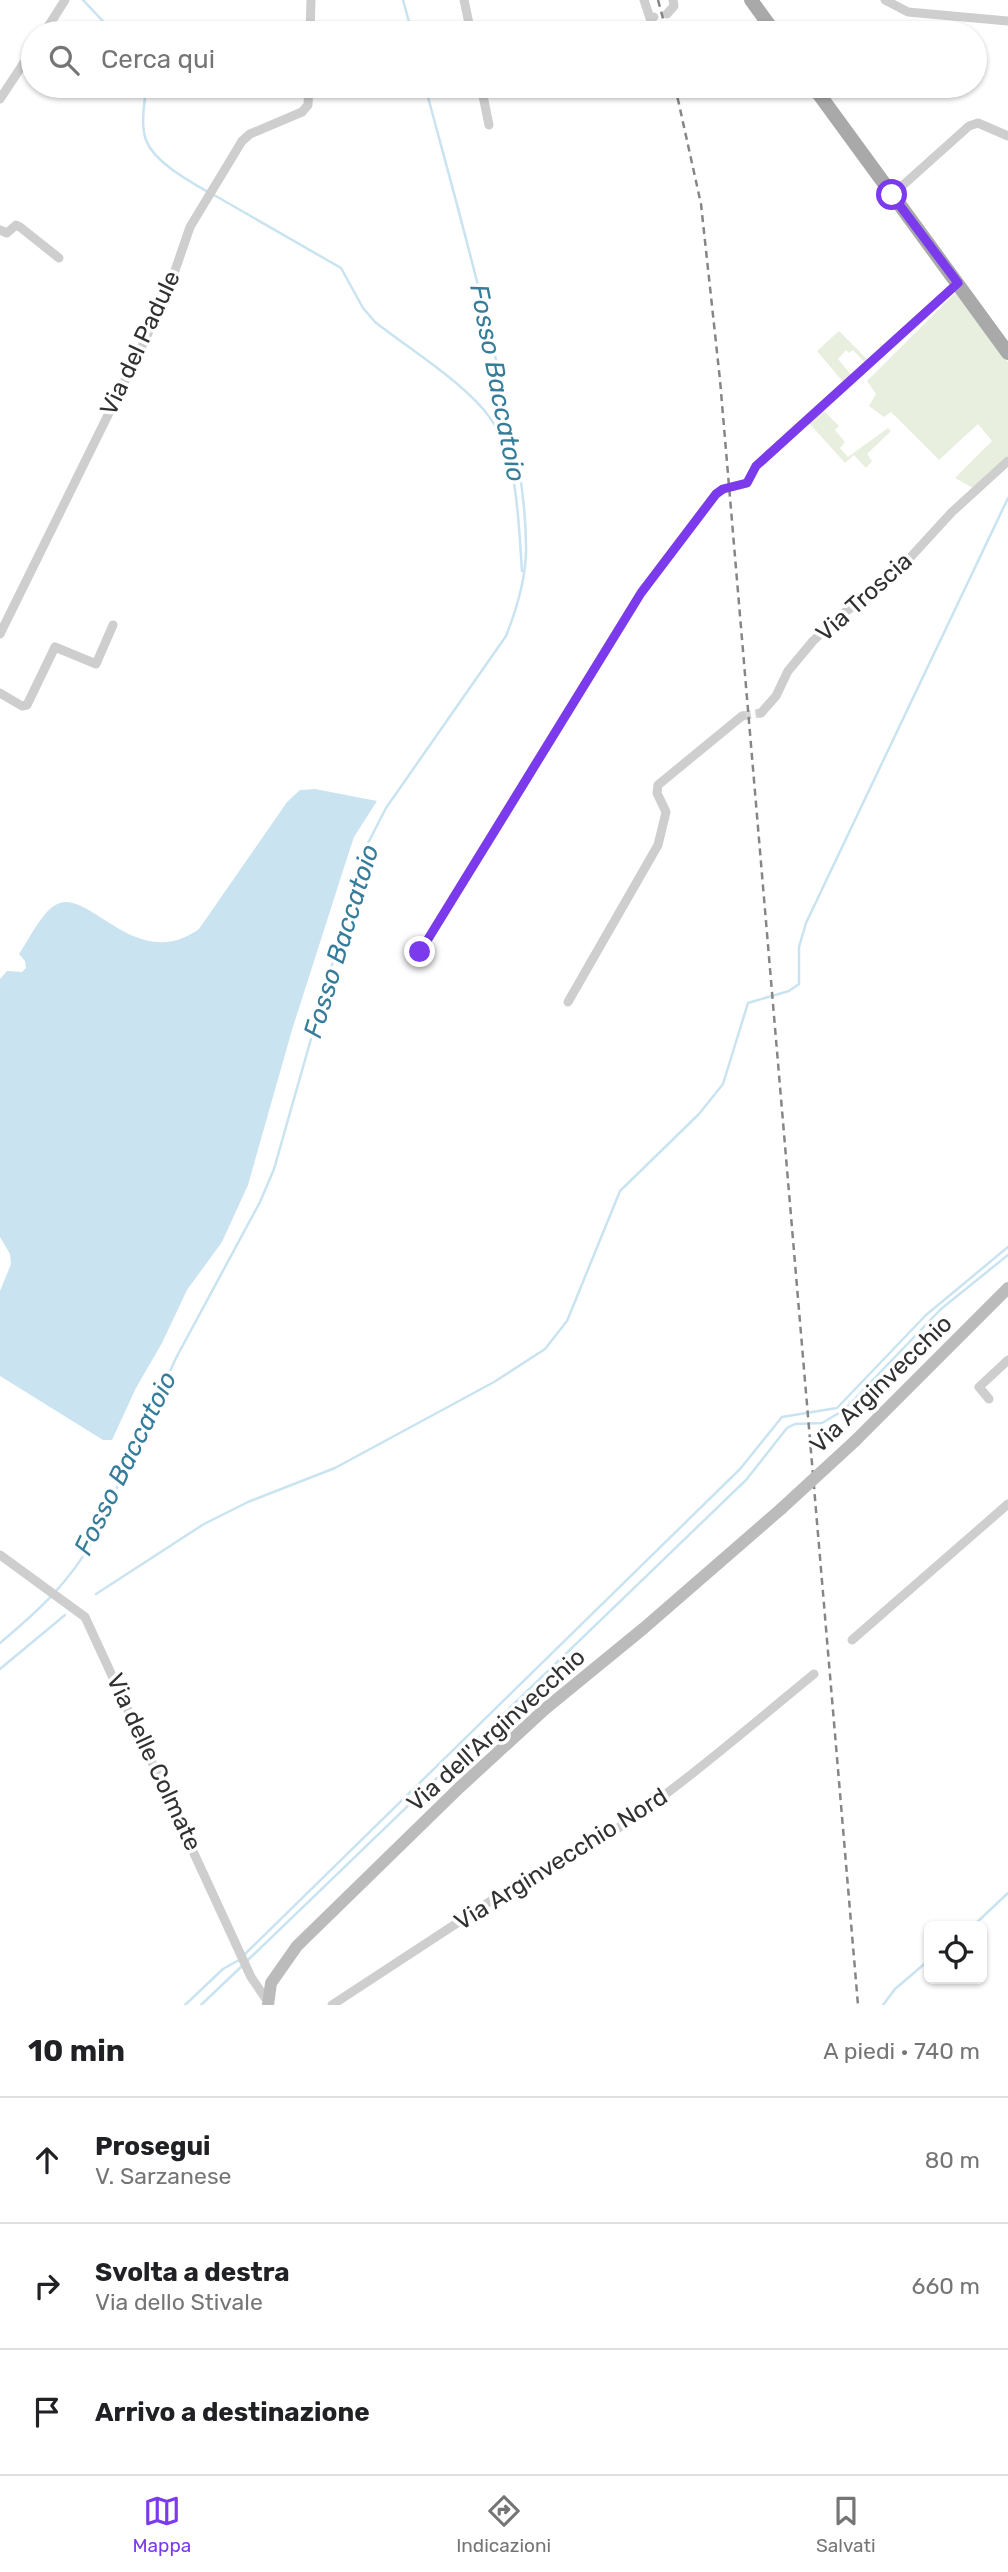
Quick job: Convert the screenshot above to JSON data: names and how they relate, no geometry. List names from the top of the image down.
{
  "streets": {
    "main road": ["Via Arginvecchio", "Via dell'Arginvecchio"],
    "street": [
      "Via del Padule",
      "Via Troscia",
      "Via delle Colmate",
      "Via Arginvecchio Nord"
    ]
  },
  "crossings": [
    ["Via Arginvecchio", "Via dell'Arginvecchio"],
    ["Via dell'Arginvecchio", "Via delle Colmate"]
  ],
  "water": ["Fosso Baccatoio"],
  "page": {
    "search": "Cerca qui",
    "heading": ["10 min", "A piedi · 740 m"],
    "list": [
      ["Prosegui", "V. Sarzanese", "80 m"],
      ["Svolta a destra", "Via dello Stivale", "660 m"],
      "Arrivo a destinazione"
    ],
    "nav": ["Mappa", "Indicazioni", "Salvati"]
  }
}
